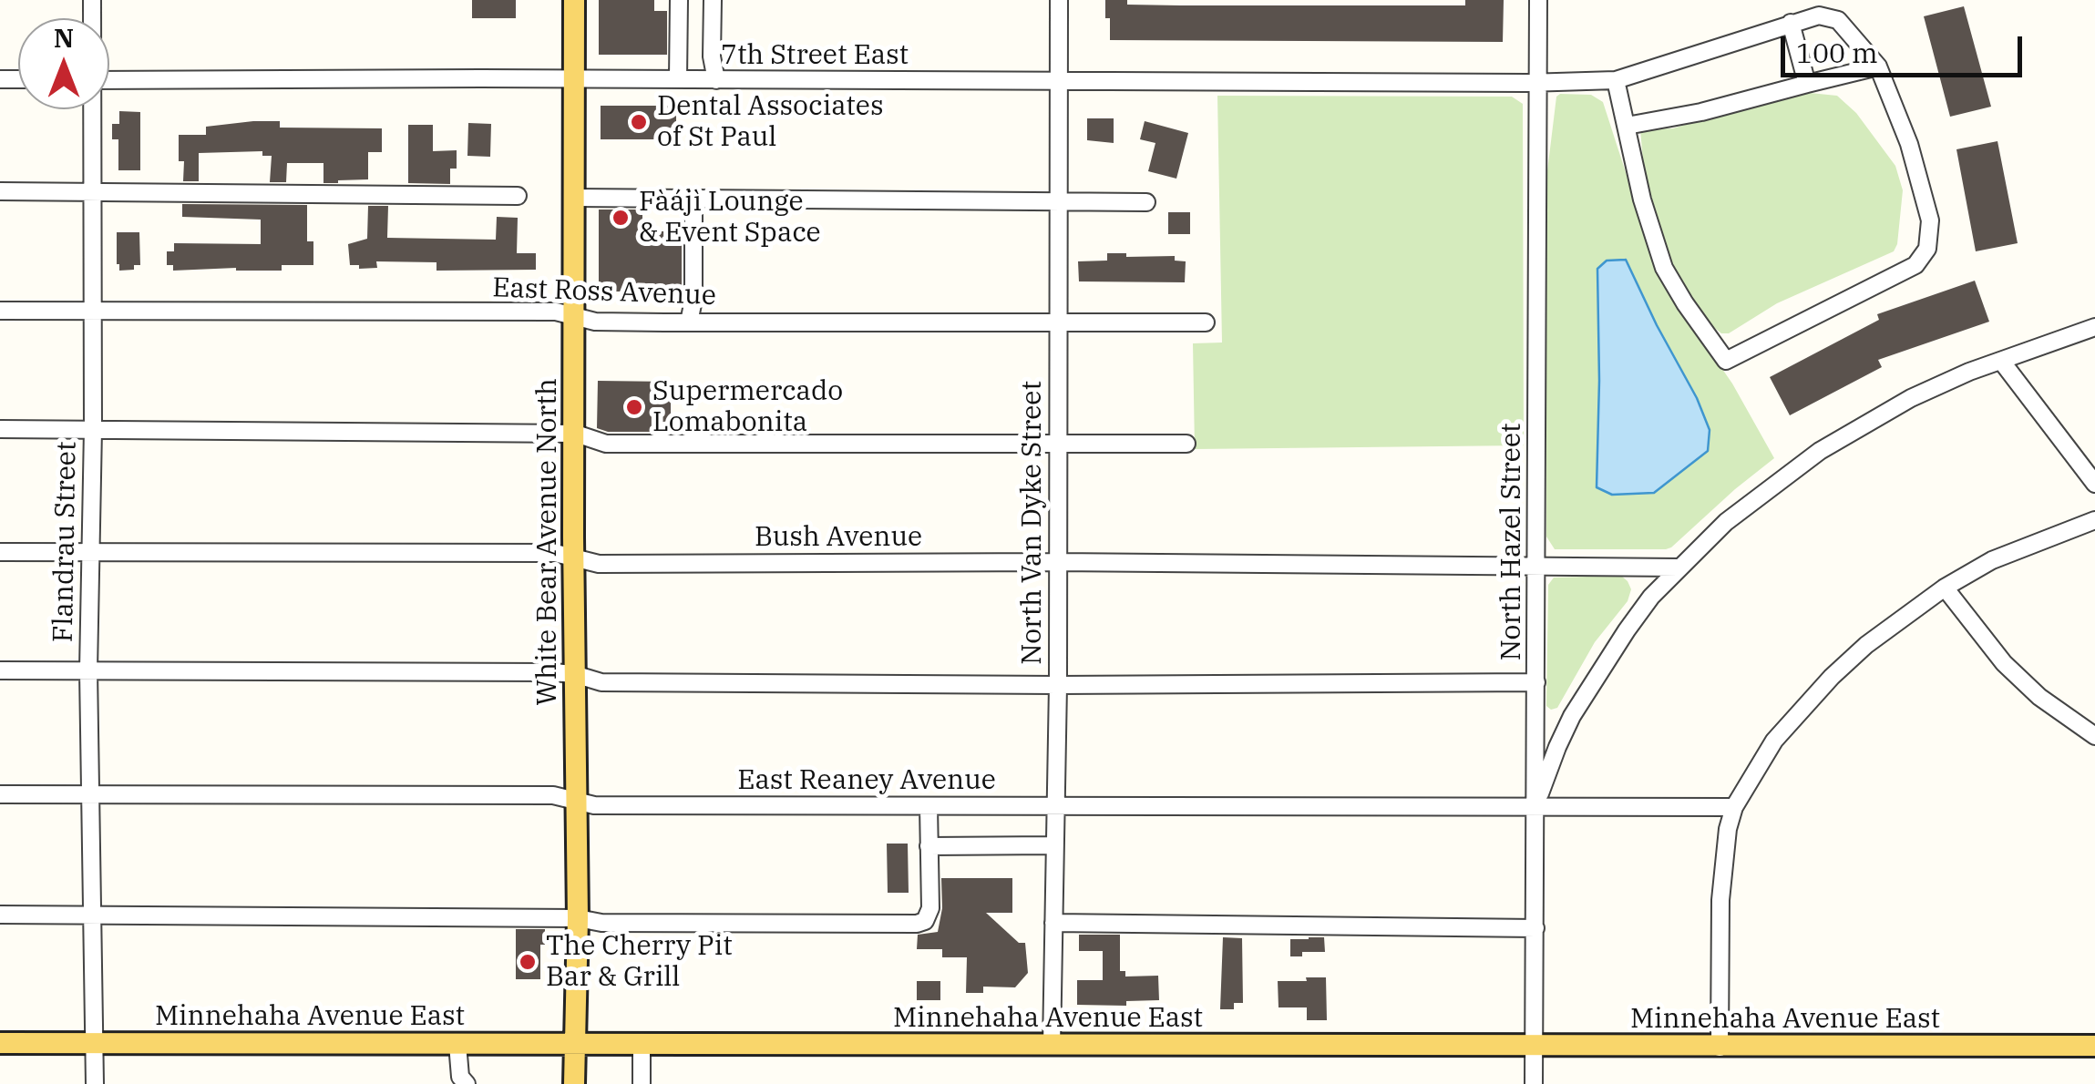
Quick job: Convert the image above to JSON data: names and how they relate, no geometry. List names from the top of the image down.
{
  "streets": {
    "main road": ["White Bear Avenue North", "Minnehaha Avenue East"],
    "street": [
      "7th Street East",
      "East Ross Avenue",
      "North Van Dyke Street",
      "Bush Avenue",
      "Flandrau Street",
      "North Hazel Street",
      "East Reaney Avenue"
    ]
  },
  "crossings": [
    ["7th Street East", "North Van Dyke Street"],
    ["7th Street East", "White Bear Avenue North"],
    ["7th Street East", "North Hazel Street"],
    ["East Ross Avenue", "North Van Dyke Street"],
    ["East Ross Avenue", "Flandrau Street"],
    ["East Ross Avenue", "White Bear Avenue North"],
    ["North Van Dyke Street", "Bush Avenue"],
    ["North Van Dyke Street", "East Reaney Avenue"],
    ["North Van Dyke Street", "Minnehaha Avenue East"],
    ["Bush Avenue", "Flandrau Street"],
    ["Bush Avenue", "White Bear Avenue North"],
    ["Bush Avenue", "North Hazel Street"],
    ["Flandrau Street", "East Reaney Avenue"],
    ["Flandrau Street", "Minnehaha Avenue East"],
    ["White Bear Avenue North", "East Reaney Avenue"],
    ["White Bear Avenue North", "Minnehaha Avenue East"],
    ["North Hazel Street", "East Reaney Avenue"],
    ["North Hazel Street", "Minnehaha Avenue East"]
  ],
  "places": [
    "Dental Associates of St Paul",
    "Fàájì Lounge & Event Space",
    "Supermercado Lomabonita",
    "The Cherry Pit Bar & Grill"
  ],
  "scale_bar": "100 m",
  "north": "top"
}
